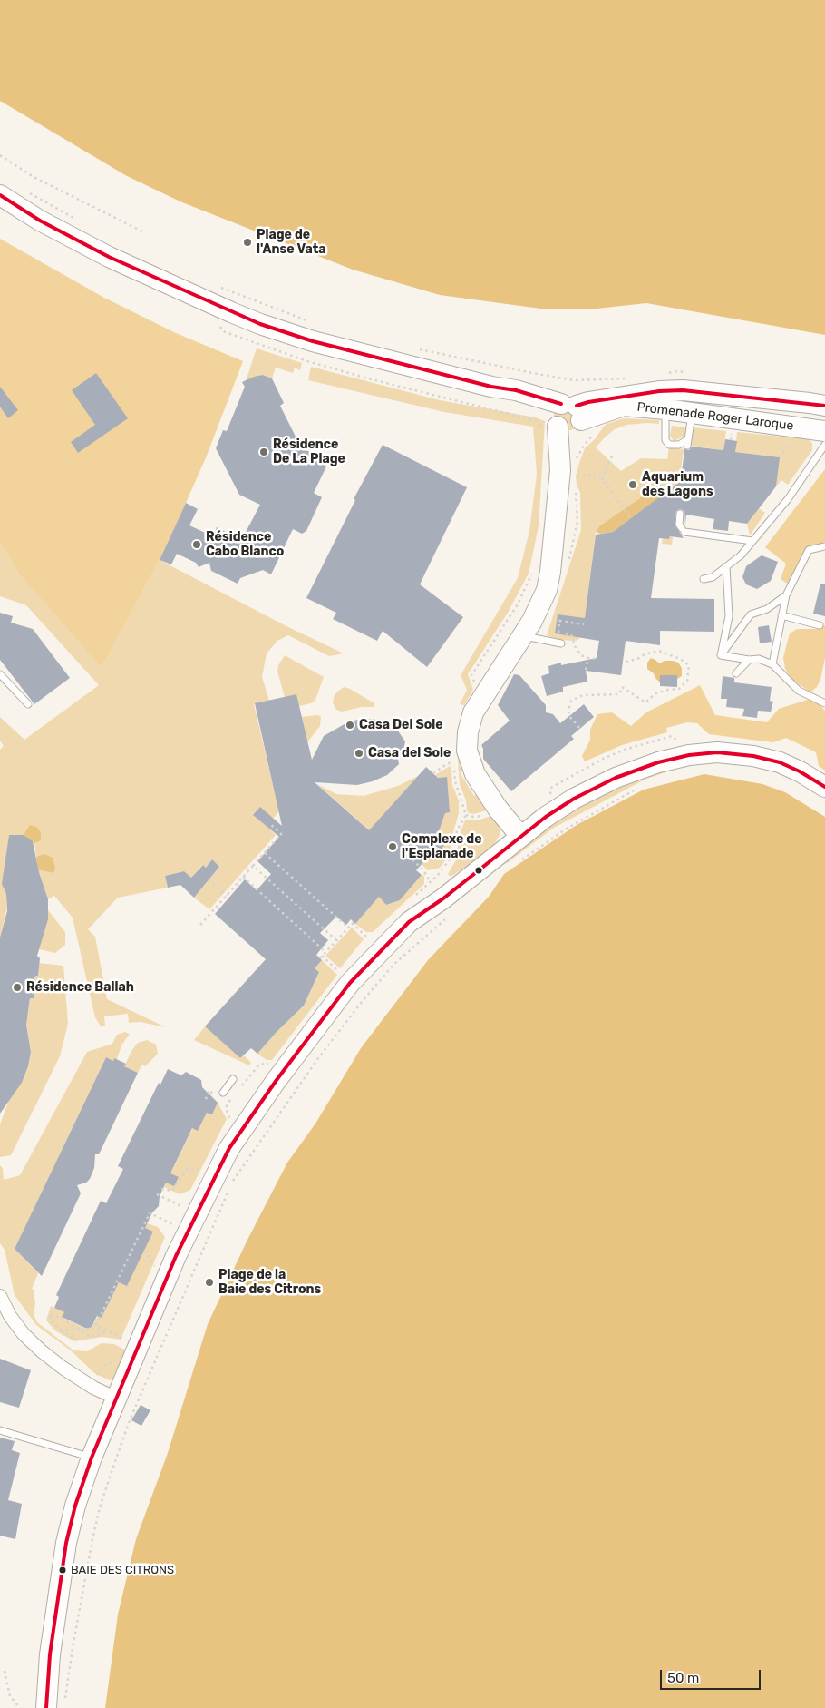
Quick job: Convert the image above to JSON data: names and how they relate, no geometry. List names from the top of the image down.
{
  "streets": {
    "main road": ["Promenade Roger Laroque"]
  },
  "places": [
    "Plage de l'Anse Vata",
    "Résidence De La Plage",
    "Aquarium des Lagons",
    "Résidence Cabo Blanco",
    "Casa Del Sole",
    "Casa del Sole",
    "Complexe de l'Esplanade",
    "Résidence Ballah",
    "Plage de la Baie des Citrons",
    "BAIE DES CITRONS"
  ],
  "scale_bar": "50 m"
}
